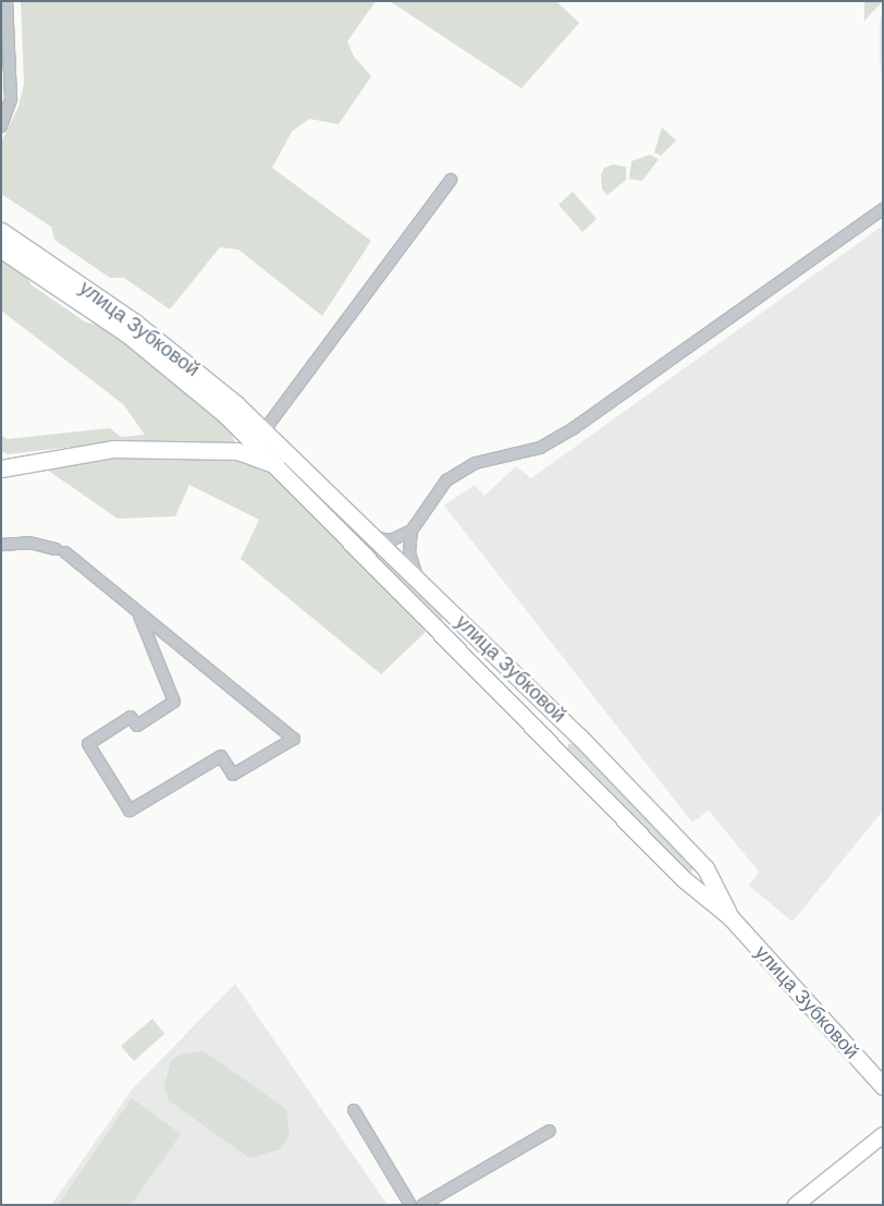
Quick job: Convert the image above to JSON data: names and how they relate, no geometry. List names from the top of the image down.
{
  "streets": {
    "main road": ["улица Зубковой"]
  }
}
